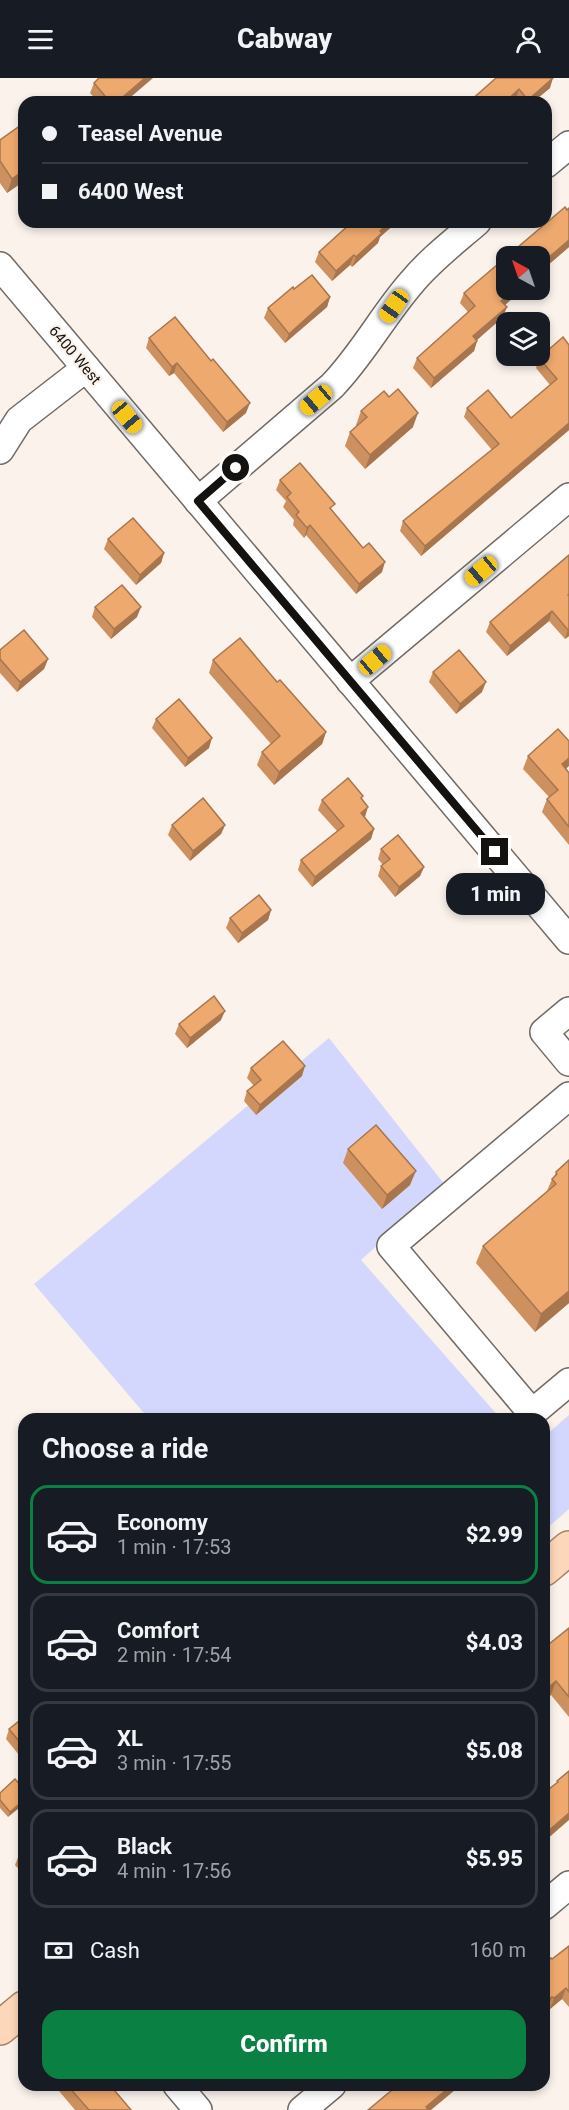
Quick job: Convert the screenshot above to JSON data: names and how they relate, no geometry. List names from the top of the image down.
{
  "streets": {
    "street": ["6400 West"]
  },
  "north": "top left",
  "page": {
    "header": "Cabway",
    "banner": ["Teasel Avenue", "6400 West"],
    "bubble": "1 min",
    "heading": "Choose a ride",
    "list": [
      {
        "name": "Economy",
        "note": "1 min · 17:53",
        "value": "$2.99"
      },
      {
        "name": "Comfort",
        "note": "2 min · 17:54",
        "value": "$4.03"
      },
      {
        "name": "XL",
        "note": "3 min · 17:55",
        "value": "$5.08"
      },
      {
        "name": "Black",
        "note": "4 min · 17:56",
        "value": "$5.95"
      }
    ],
    "pay": ["Cash", "160 m"],
    "buttons": "Confirm"
  }
}
